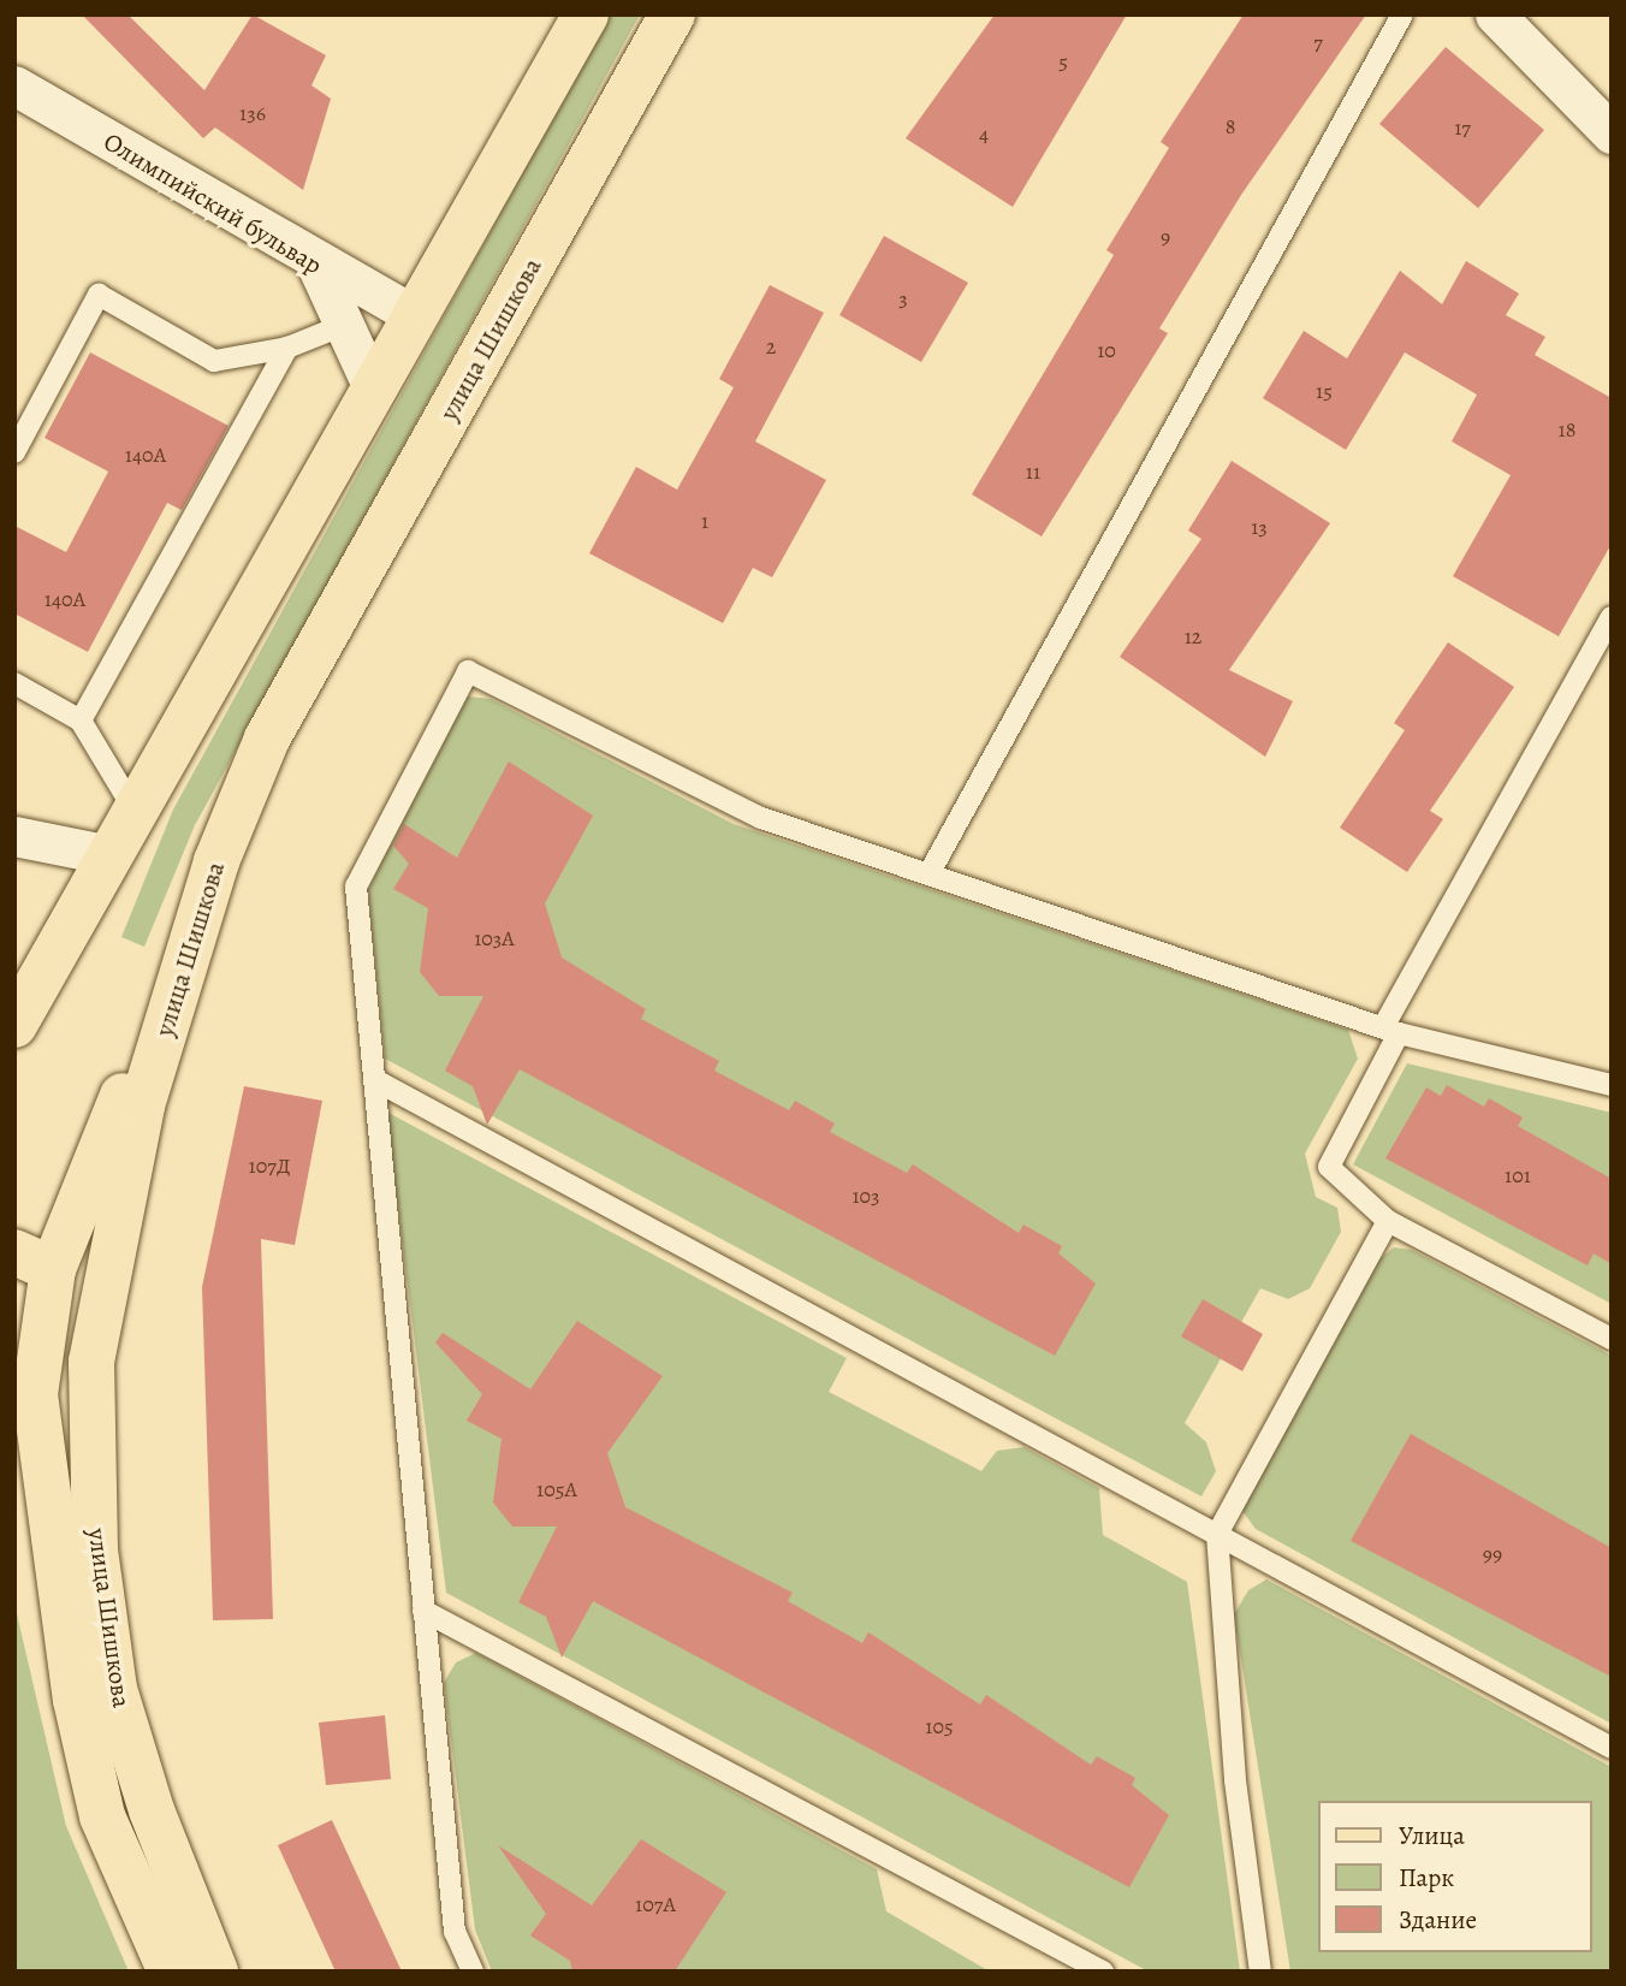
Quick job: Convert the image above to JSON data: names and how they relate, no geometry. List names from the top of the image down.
{
  "streets": {
    "main road": ["улица Шишкова"],
    "street": ["Олимпийский бульвар"]
  },
  "house_numbers": [
    "7",
    "5",
    "136",
    "8",
    "17",
    "4",
    "9",
    "3",
    "2",
    "10",
    "15",
    "18",
    "140А",
    "11",
    "1",
    "13",
    "140А",
    "12",
    "103А",
    "107Д",
    "101",
    "103",
    "105А",
    "99",
    "105",
    "107А"
  ],
  "legend": ["Улица", "Парк", "Здание"]
}
